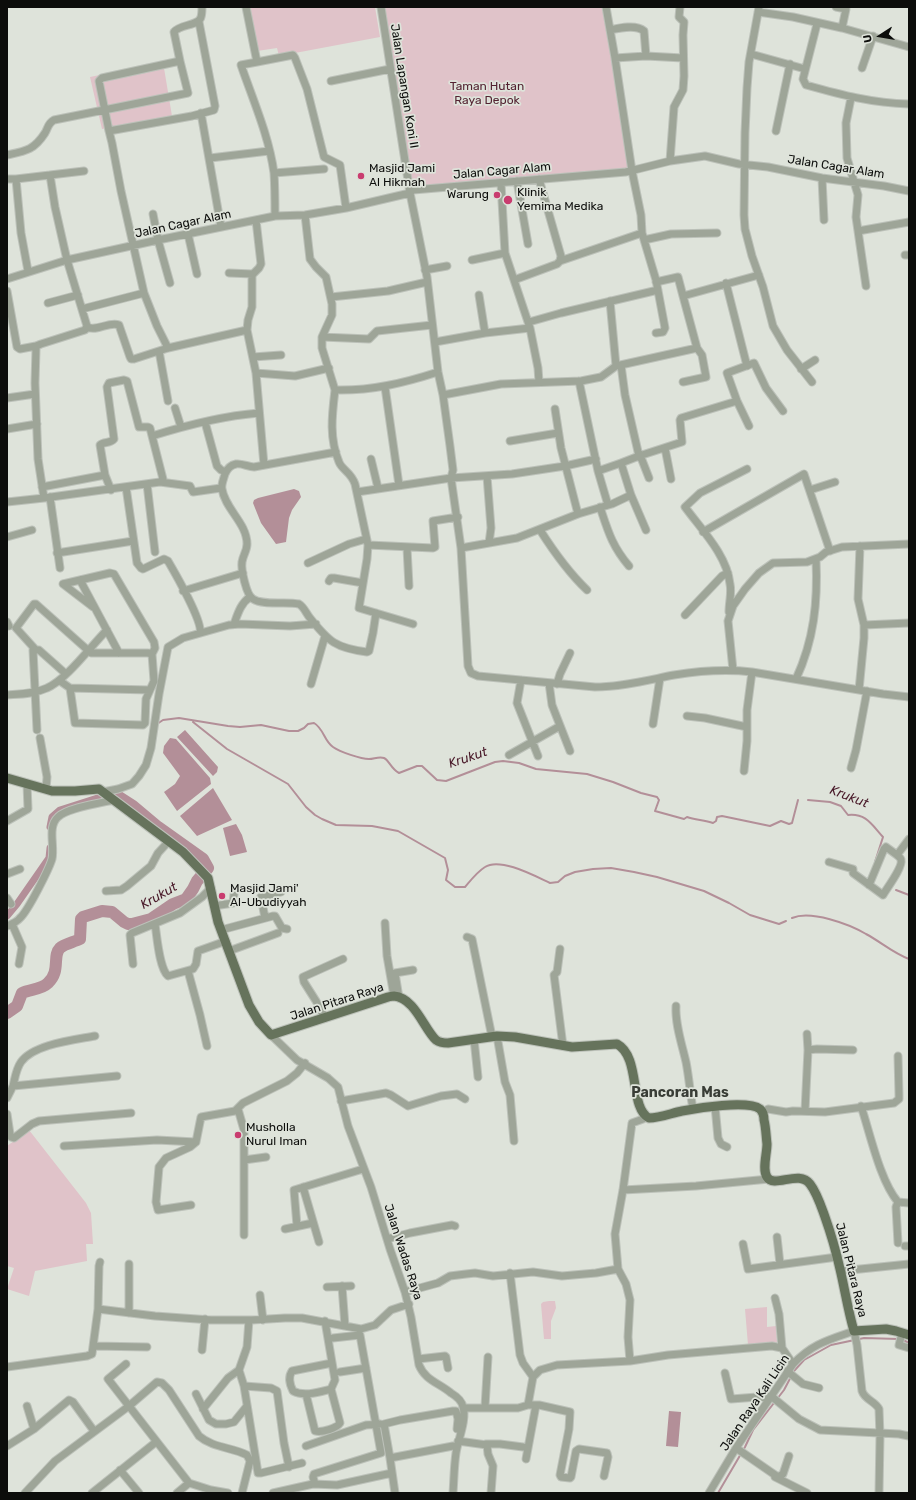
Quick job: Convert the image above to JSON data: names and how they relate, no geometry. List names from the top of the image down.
{
  "streets": {
    "main road": ["Jalan Pitara Raya"],
    "street": [
      "Jalan Lapangan Koni II",
      "Jalan Cagar Alam",
      "Jalan Wadas Raya",
      "Jalan Raya Kali Licin"
    ]
  },
  "crossings": [
    ["Jalan Lapangan Koni II", "Jalan Cagar Alam"],
    ["Jalan Pitara Raya", "Jalan Wadas Raya"],
    ["Jalan Pitara Raya", "Jalan Raya Kali Licin"]
  ],
  "districts": ["Pancoran Mas"],
  "water": ["Krukut"],
  "parks": ["Taman Hutan Raya Depok"],
  "places": [
    "Masjid Jami Al Hikmah",
    "Warung",
    "Klinik Yemima Medika",
    "Masjid Jami' Al-Ubudiyyah",
    "Musholla Nurul Iman"
  ],
  "north": "left"
}
